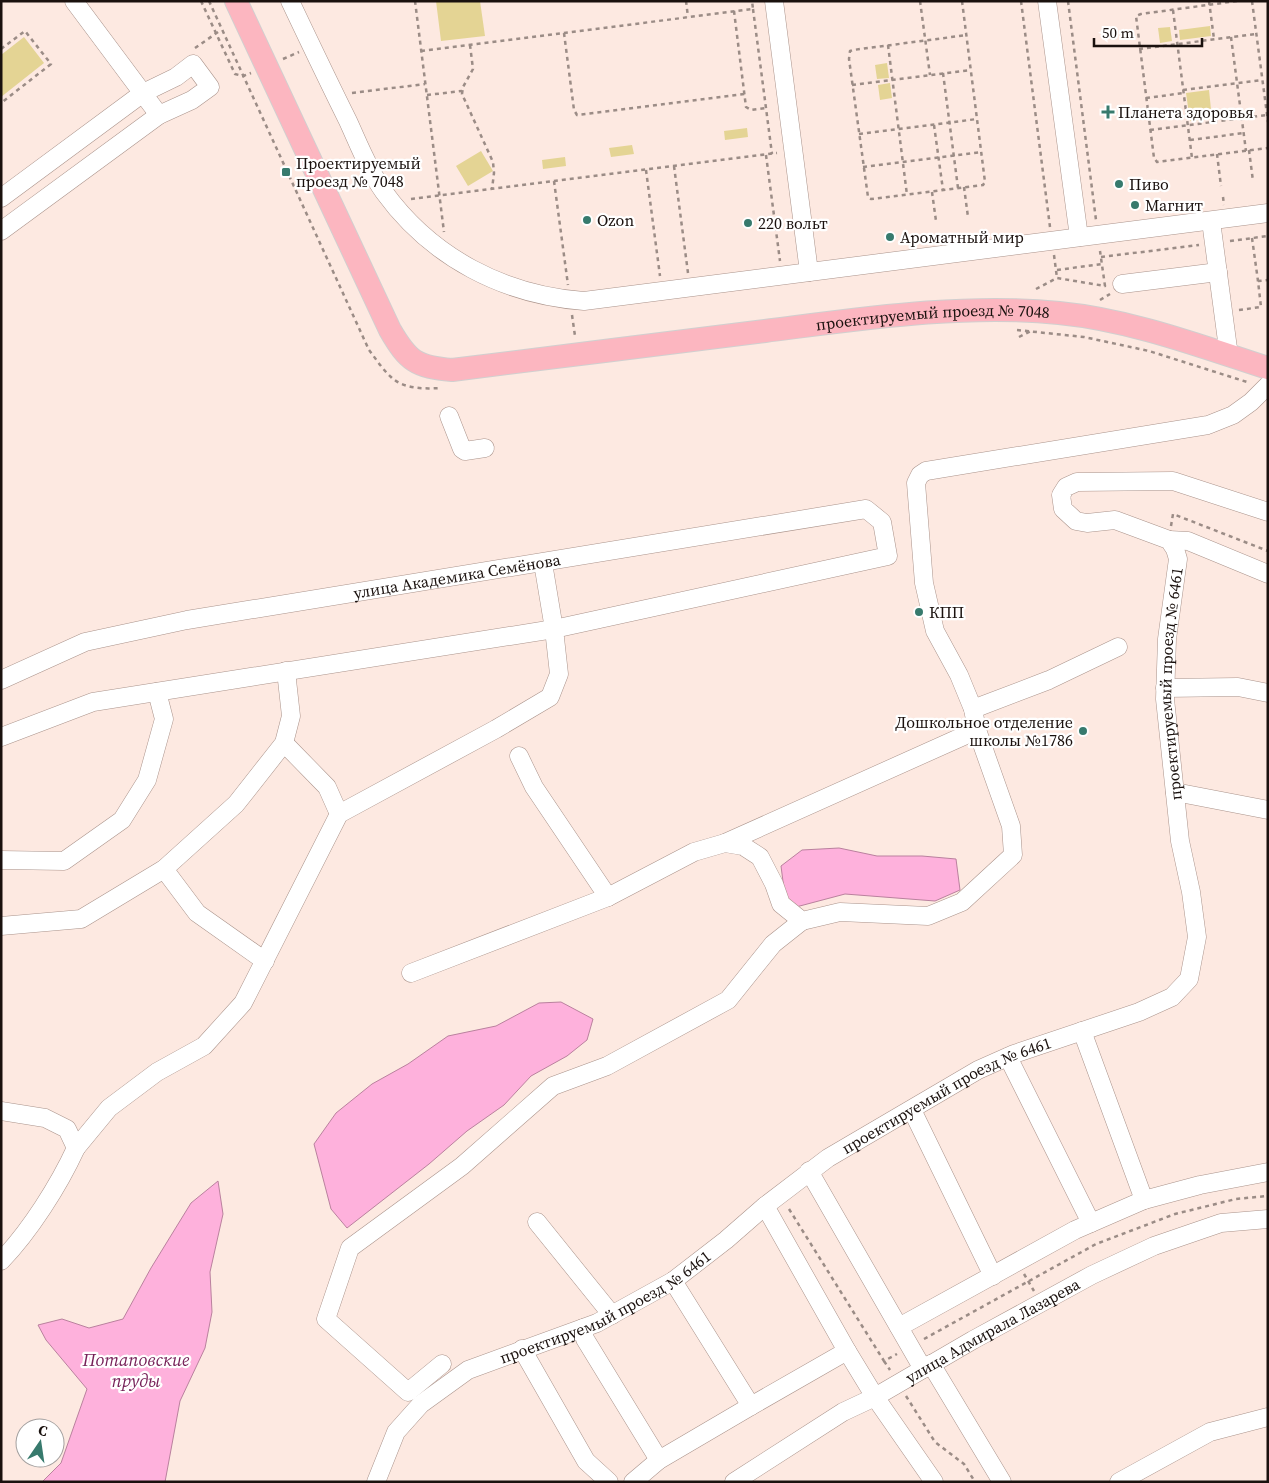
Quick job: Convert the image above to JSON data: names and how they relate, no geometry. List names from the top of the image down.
{
  "streets": {
    "main road": ["проектируемый проезд № 7048"],
    "street": ["улица Академика Семёнова", "проектируемый проезд № 6461", "улица Адмирала Лазарева"]
  },
  "water": ["Потаповские пруды"],
  "places": {
    "health": ["Планета здоровья"],
    "transit": ["Проектируемый проезд № 7048"],
    "other": [
      "Пиво",
      "Магнит",
      "Ozon",
      "220 вольт",
      "Ароматный мир",
      "КПП",
      "Дошкольное отделение школы №1786"
    ]
  },
  "scale_bar": "50 m",
  "north": "top"
}
